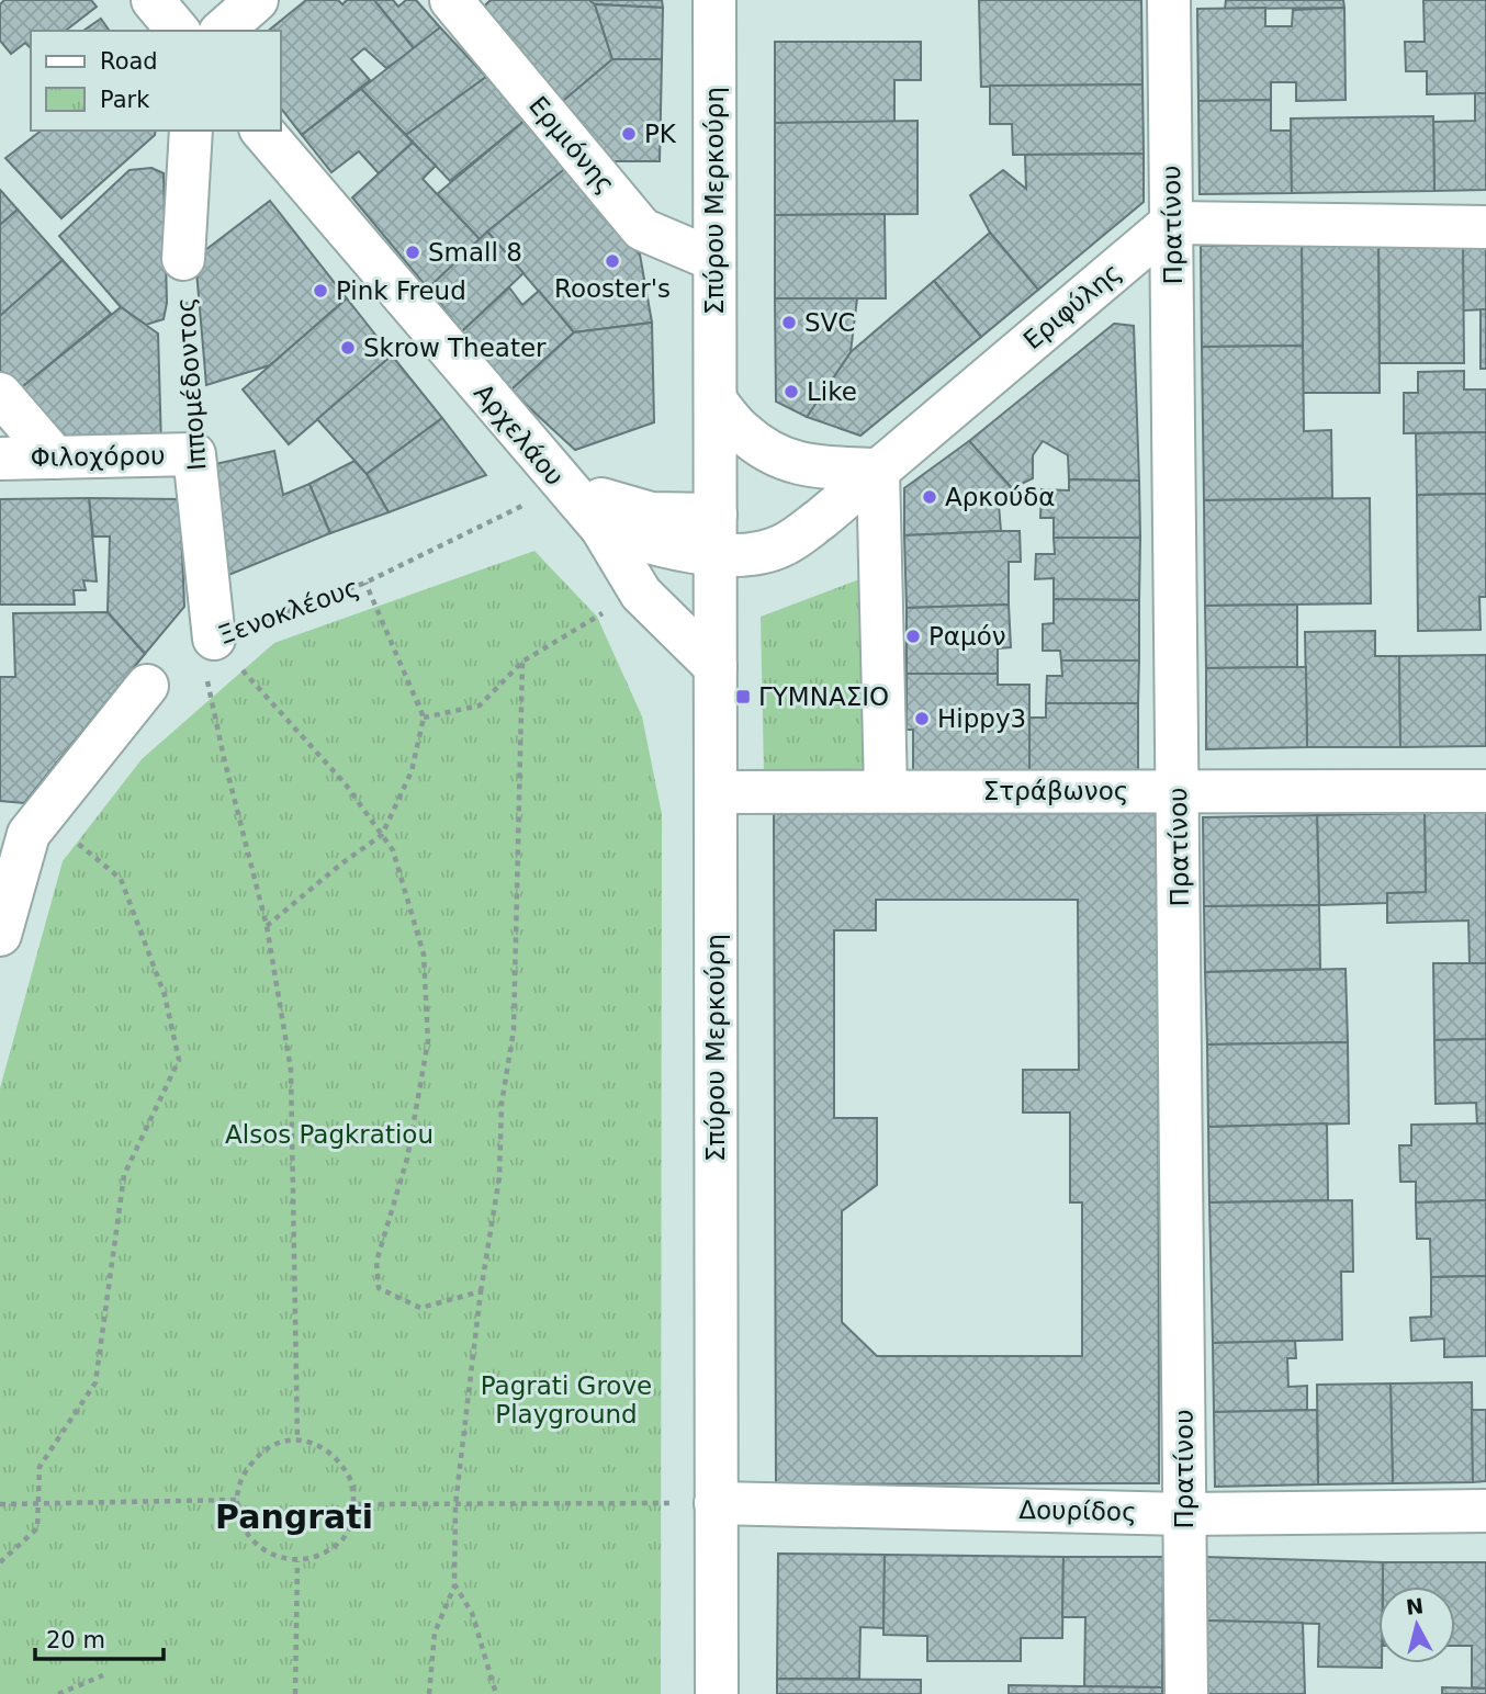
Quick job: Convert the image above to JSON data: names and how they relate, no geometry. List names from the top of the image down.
{
  "streets": {
    "street": [
      "Ερμιόνης",
      "Σπύρου Μερκούρη",
      "Πρατίνου",
      "Εριφύλης",
      "Ιππομέδοντος",
      "Αρχελάου",
      "Φιλοχόρου",
      "Στράβωνος",
      "Δουρίδος"
    ],
    "path": ["Ξενοκλέους"]
  },
  "crossings": [
    ["Ερμιόνης", "Σπύρου Μερκούρη"],
    ["Σπύρου Μερκούρη", "Εριφύλης"],
    ["Σπύρου Μερκούρη", "Αρχελάου"],
    ["Σπύρου Μερκούρη", "Στράβωνος"],
    ["Σπύρου Μερκούρη", "Δουρίδος"],
    ["Πρατίνου", "Εριφύλης"],
    ["Πρατίνου", "Στράβωνος"],
    ["Πρατίνου", "Δουρίδος"],
    ["Ιππομέδοντος", "Φιλοχόρου"],
    ["Ιππομέδοντος", "Ξενοκλέους"],
    ["Αρχελάου", "Ξενοκλέους"]
  ],
  "districts": ["Pangrati"],
  "parks": ["Alsos Pagkratiou", "Pagrati Grove Playground"],
  "places": {
    "other": [
      "PK",
      "Small 8",
      "Rooster's",
      "Pink Freud",
      "SVC",
      "Skrow Theater",
      "Like",
      "Αρκούδα",
      "Ραμόν",
      "Hippy3"
    ],
    "transit": ["ΓΥΜΝΑΣΙΟ"]
  },
  "legend": ["Road", "Park"],
  "scale_bar": "20 m",
  "north": "top"
}
